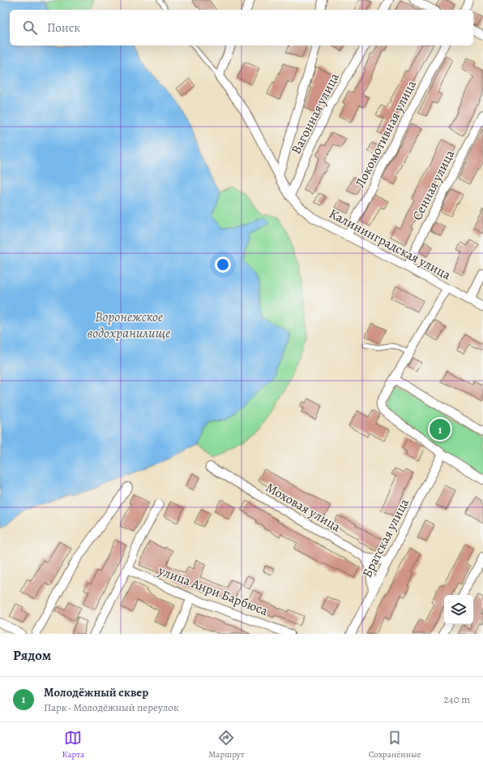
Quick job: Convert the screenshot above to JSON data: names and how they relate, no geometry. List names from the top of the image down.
{
  "streets": {
    "street": [
      "Вагонная улица",
      "Локомотивная улица",
      "Сенная улица",
      "Калининградская улица",
      "Моховая улица",
      "Братская улица",
      "улица Анри Барбюса"
    ]
  },
  "crossings": [
    ["Вагонная улица", "Калининградская улица"],
    ["Локомотивная улица", "Калининградская улица"],
    ["Сенная улица", "Калининградская улица"],
    ["Моховая улица", "Братская улица"]
  ],
  "water": ["Воронежское водохранилище"],
  "page": {
    "search": "Поиск",
    "pins": "1",
    "heading": "Рядом",
    "list": [
      {
        "mark": "1",
        "name": "Молодёжный сквер",
        "note": "Парк · Молодёжный переулок",
        "value": "240 m"
      }
    ],
    "nav": ["Карта", "Маршрут", "Сохранённые"]
  }
}
